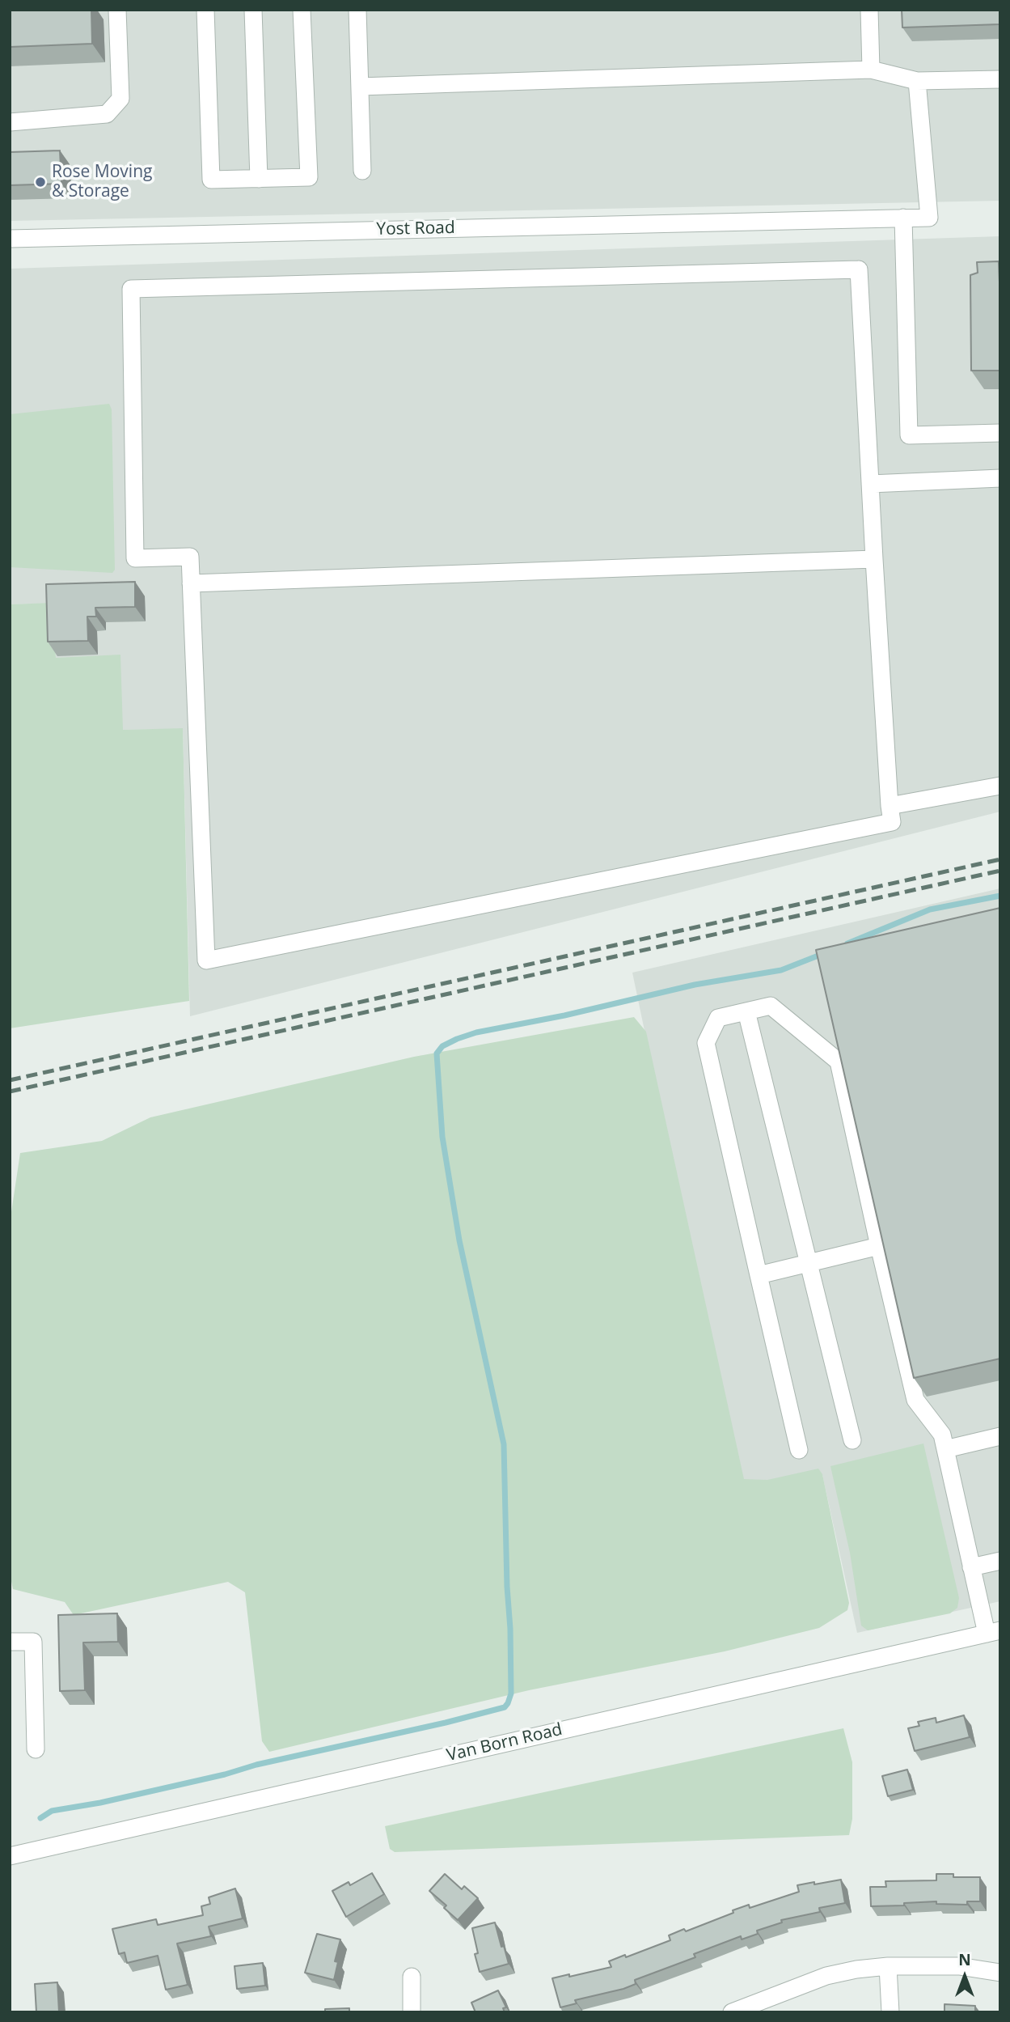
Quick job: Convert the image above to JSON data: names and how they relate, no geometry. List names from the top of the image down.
{
  "streets": {
    "street": ["Yost Road", "Van Born Road"]
  },
  "places": ["Rose Moving & Storage"],
  "north": "top"
}
